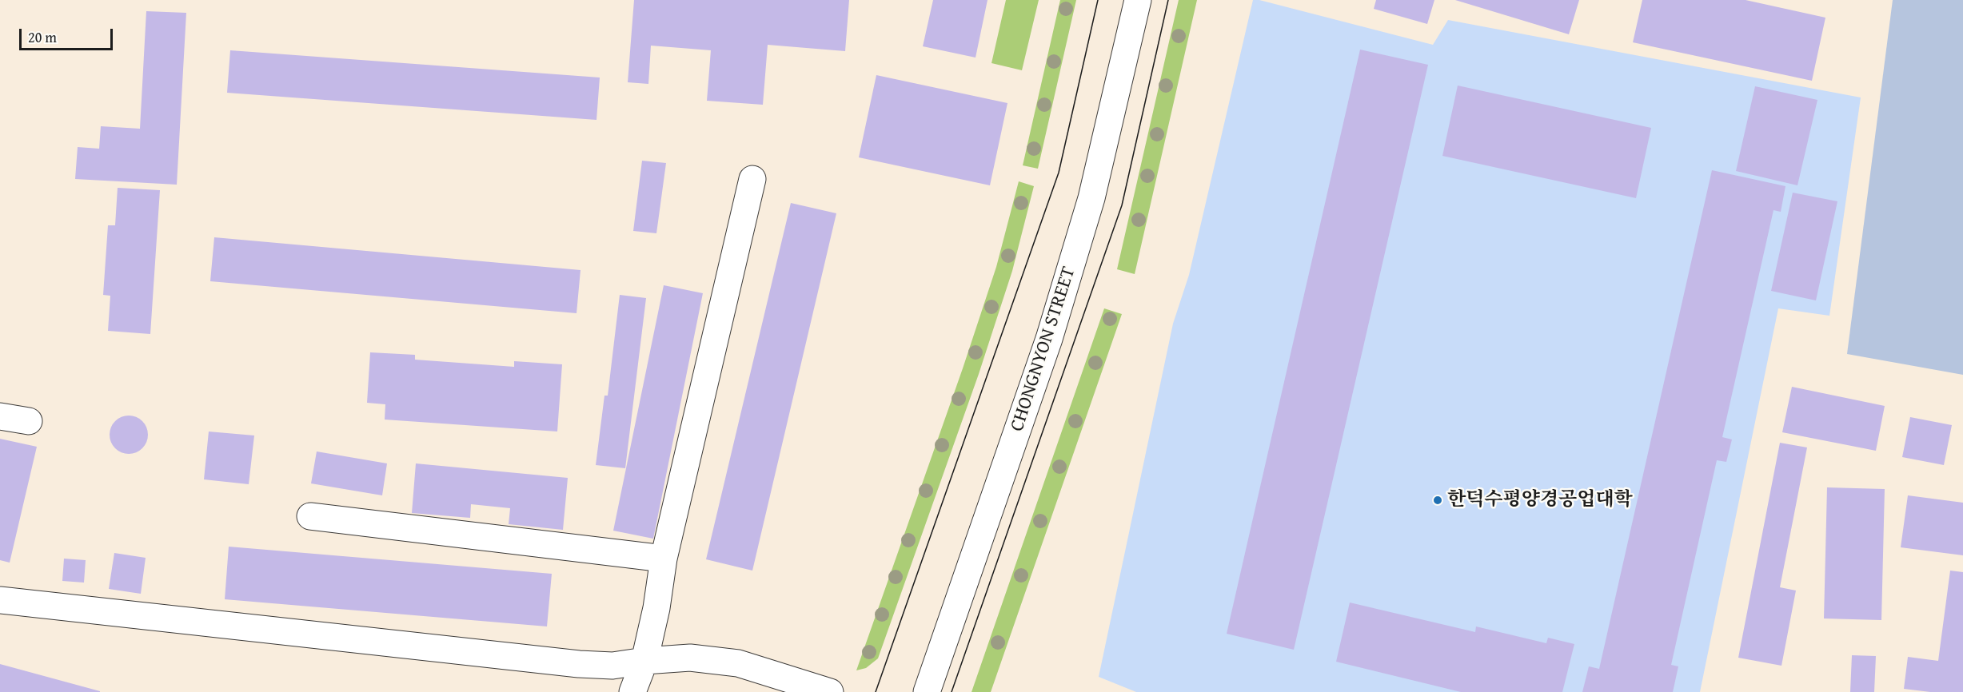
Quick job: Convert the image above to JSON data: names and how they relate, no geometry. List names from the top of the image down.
{
  "streets": {
    "street": ["CHONGNYON STREET"]
  },
  "places": ["한덕수평양경공업대학"],
  "scale_bar": "20 m"
}
